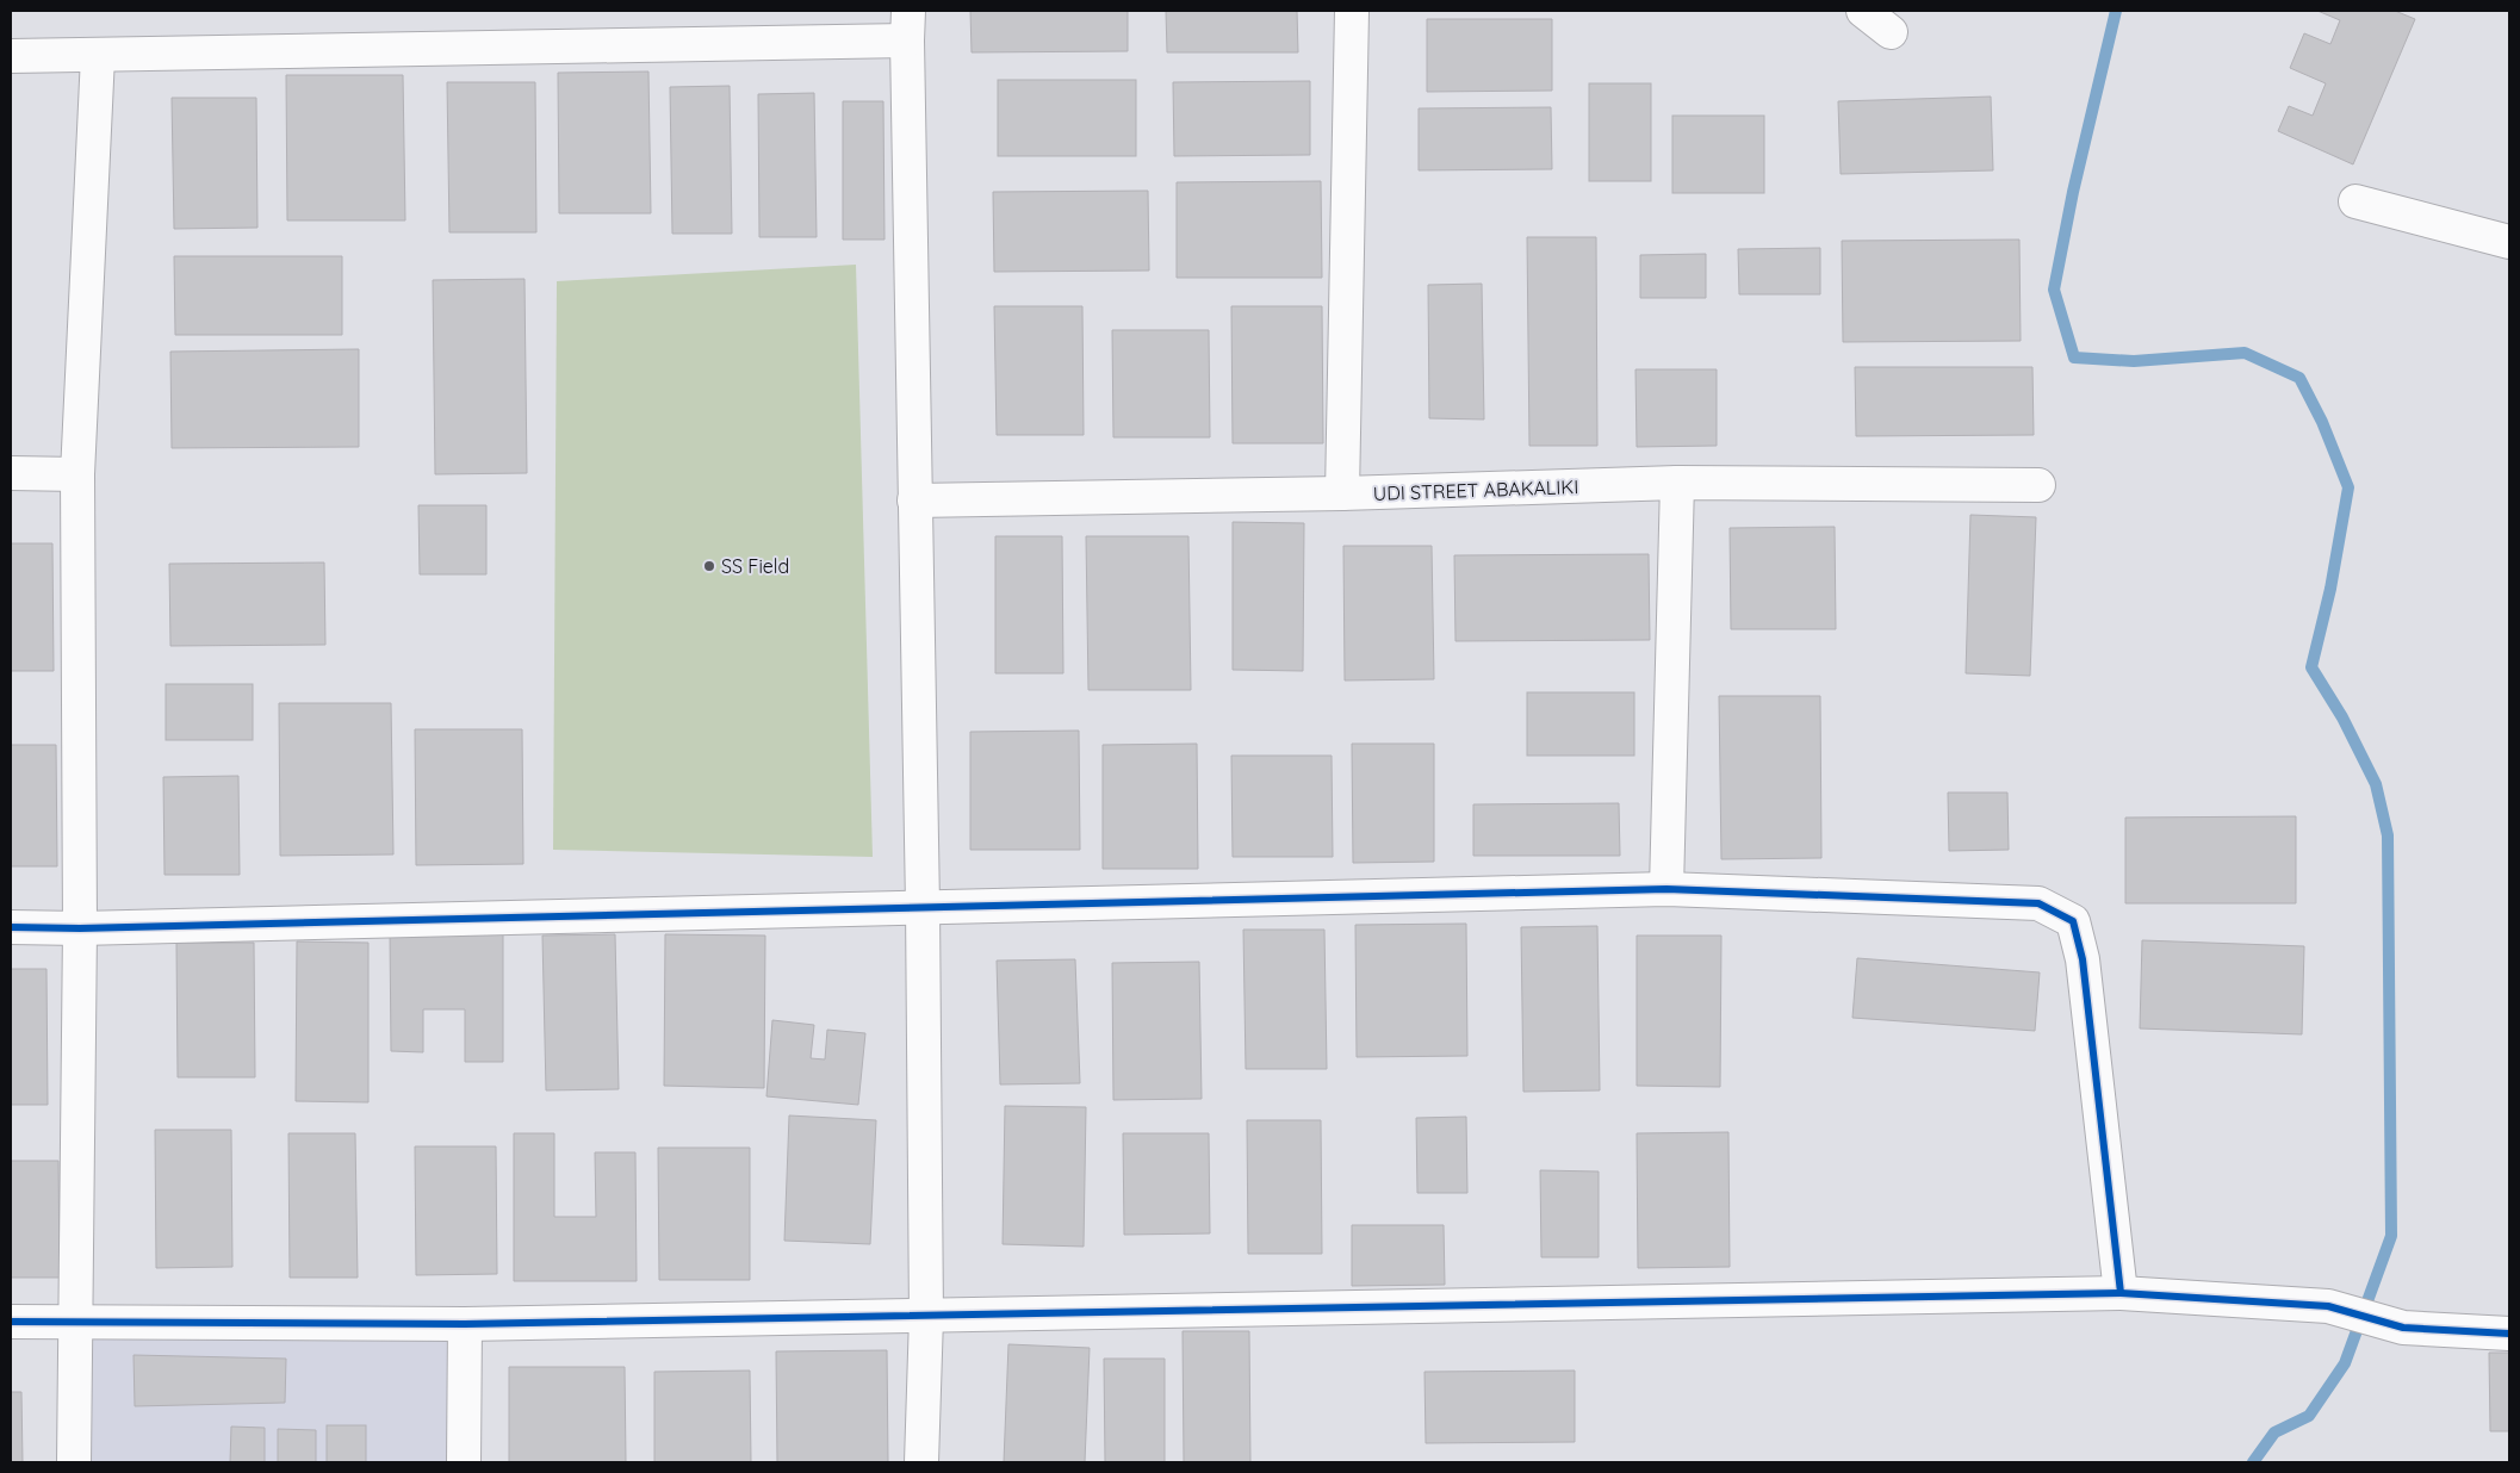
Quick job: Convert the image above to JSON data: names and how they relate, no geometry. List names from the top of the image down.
{
  "streets": {
    "street": ["UDI STREET ABAKALIKI"]
  },
  "places": ["SS Field"]
}
